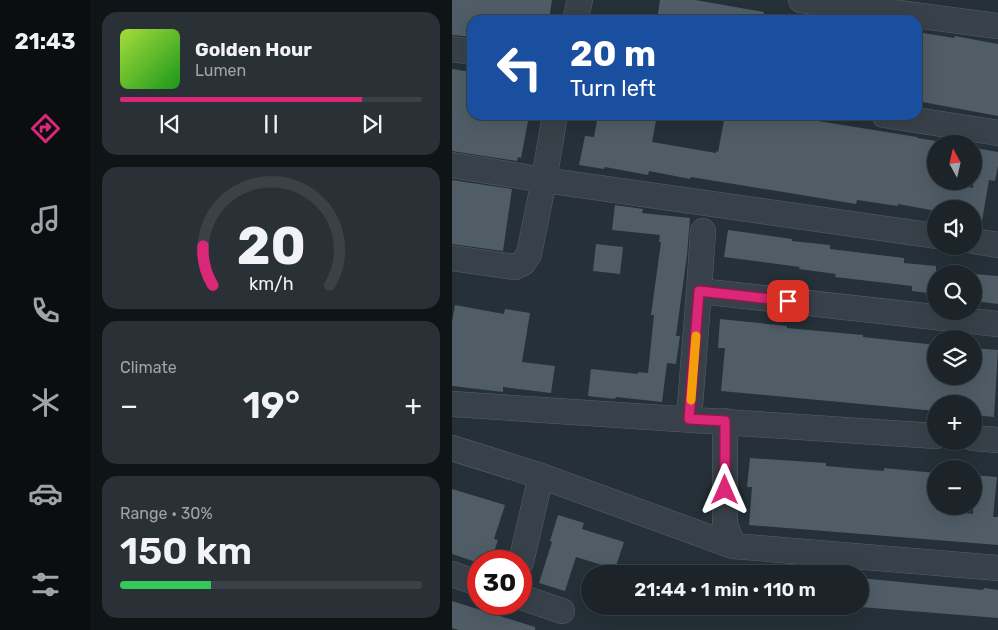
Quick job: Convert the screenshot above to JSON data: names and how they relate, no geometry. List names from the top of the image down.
{
  "north": "top",
  "page": {
    "tabs": "21:43",
    "turn": ["20 m", "Turn left"],
    "song": ["Golden Hour", "Lumen"],
    "map_buttons": ["+", "−"],
    "tile": [
      "Climate",
      ["Range · 30%", "150 km"]
    ],
    "heat": ["−", "19°", "+"],
    "limit": "30",
    "trip": "21:44 · 1 min · 110 m",
    "gauge": ["20", "km/h"]
  }
}
